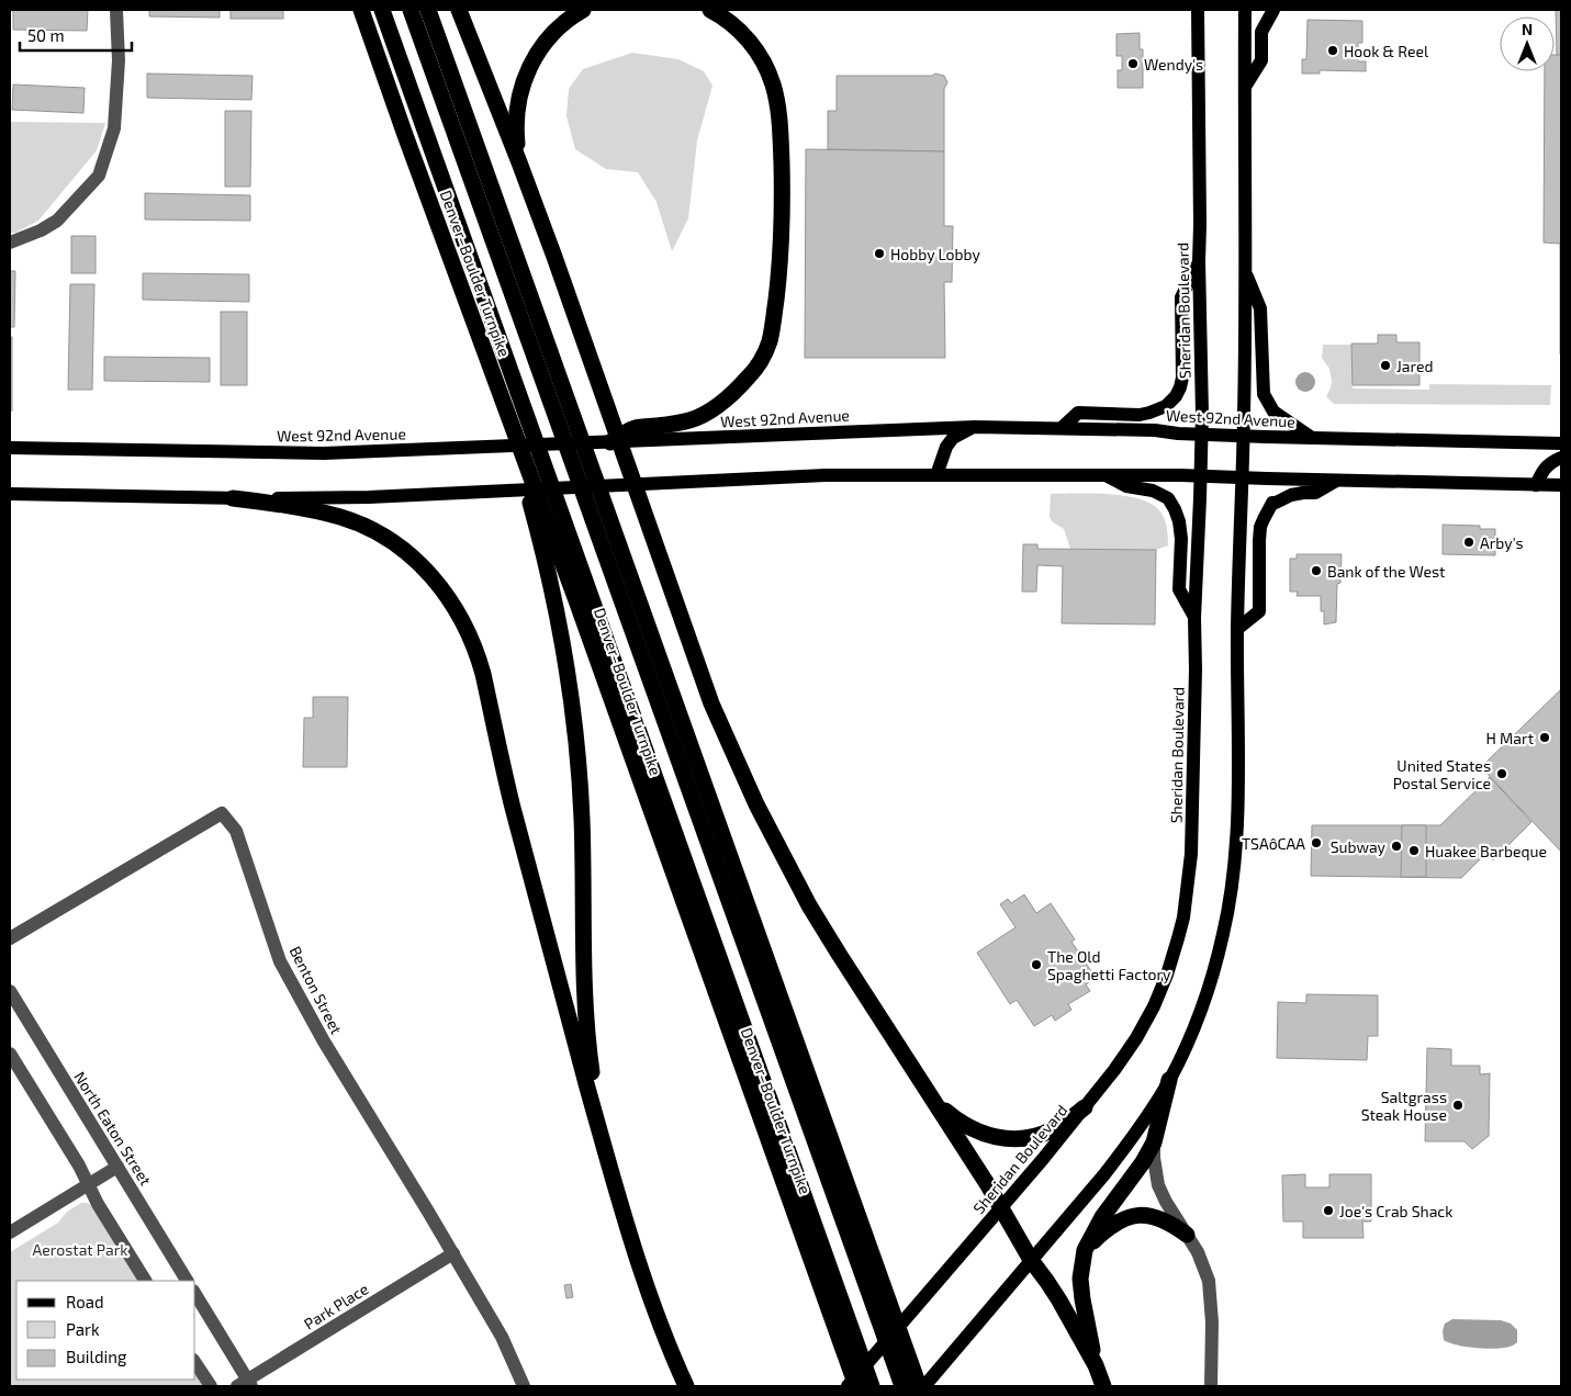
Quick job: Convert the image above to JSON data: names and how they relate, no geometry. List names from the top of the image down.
{
  "streets": {
    "highway": ["Denver–Boulder Turnpike"],
    "main road": ["Sheridan Boulevard", "West 92nd Avenue"],
    "street": ["Benton Street", "North Eaton Street", "Park Place"]
  },
  "crossings": [
    ["Sheridan Boulevard", "West 92nd Avenue"],
    ["Benton Street", "Park Place"]
  ],
  "parks": ["Aerostat Park"],
  "places": [
    "Hook & Reel",
    "Wendy's",
    "Hobby Lobby",
    "Jared",
    "Arby's",
    "Bank of the West",
    "H Mart",
    "United States Postal Service",
    "TSAôCAA",
    "Subway",
    "Huakee Barbeque",
    "The Old Spaghetti Factory",
    "Saltgrass Steak House",
    "Joe's Crab Shack"
  ],
  "legend": ["Road", "Park", "Building"],
  "scale_bar": "50 m",
  "north": "top"
}
